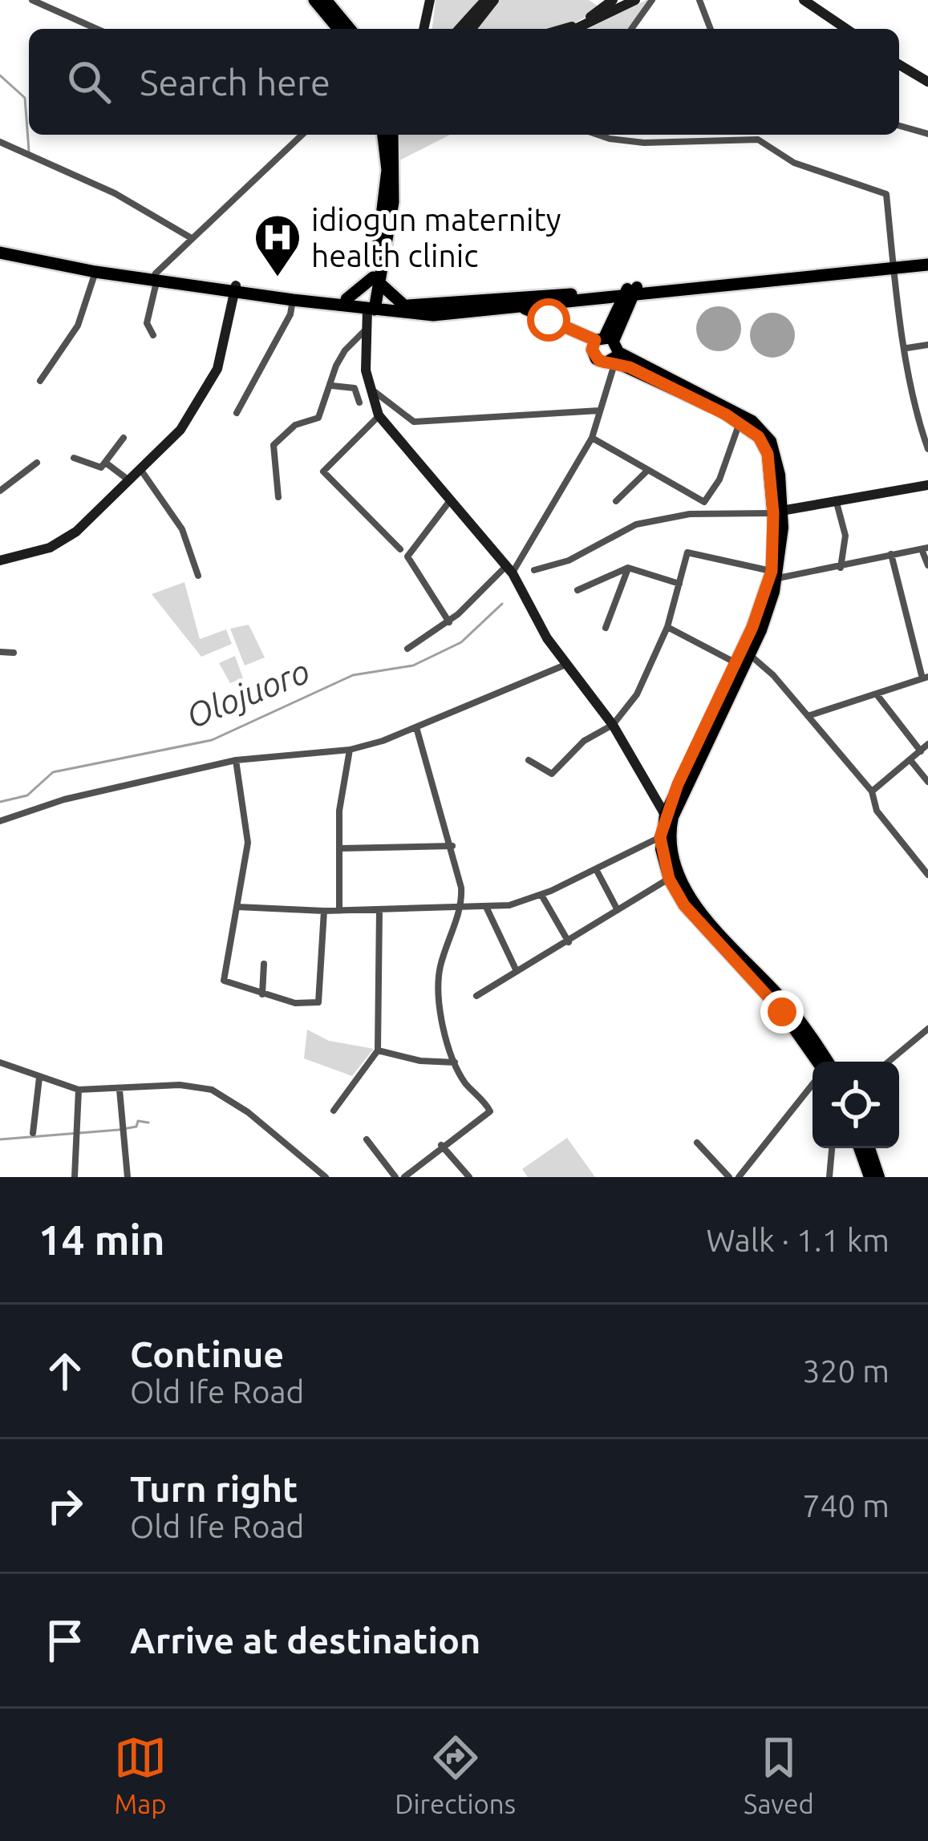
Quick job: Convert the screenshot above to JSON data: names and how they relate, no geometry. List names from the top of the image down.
{
  "water": ["Olojuoro"],
  "places": {
    "hospital": ["idiogun maternity health clinic"]
  },
  "page": {
    "search": "Search here",
    "heading": ["14 min", "Walk · 1.1 km"],
    "list": [
      ["Continue", "Old Ife Road", "320 m"],
      ["Turn right", "Old Ife Road", "740 m"],
      "Arrive at destination"
    ],
    "nav": ["Map", "Directions", "Saved"]
  }
}
